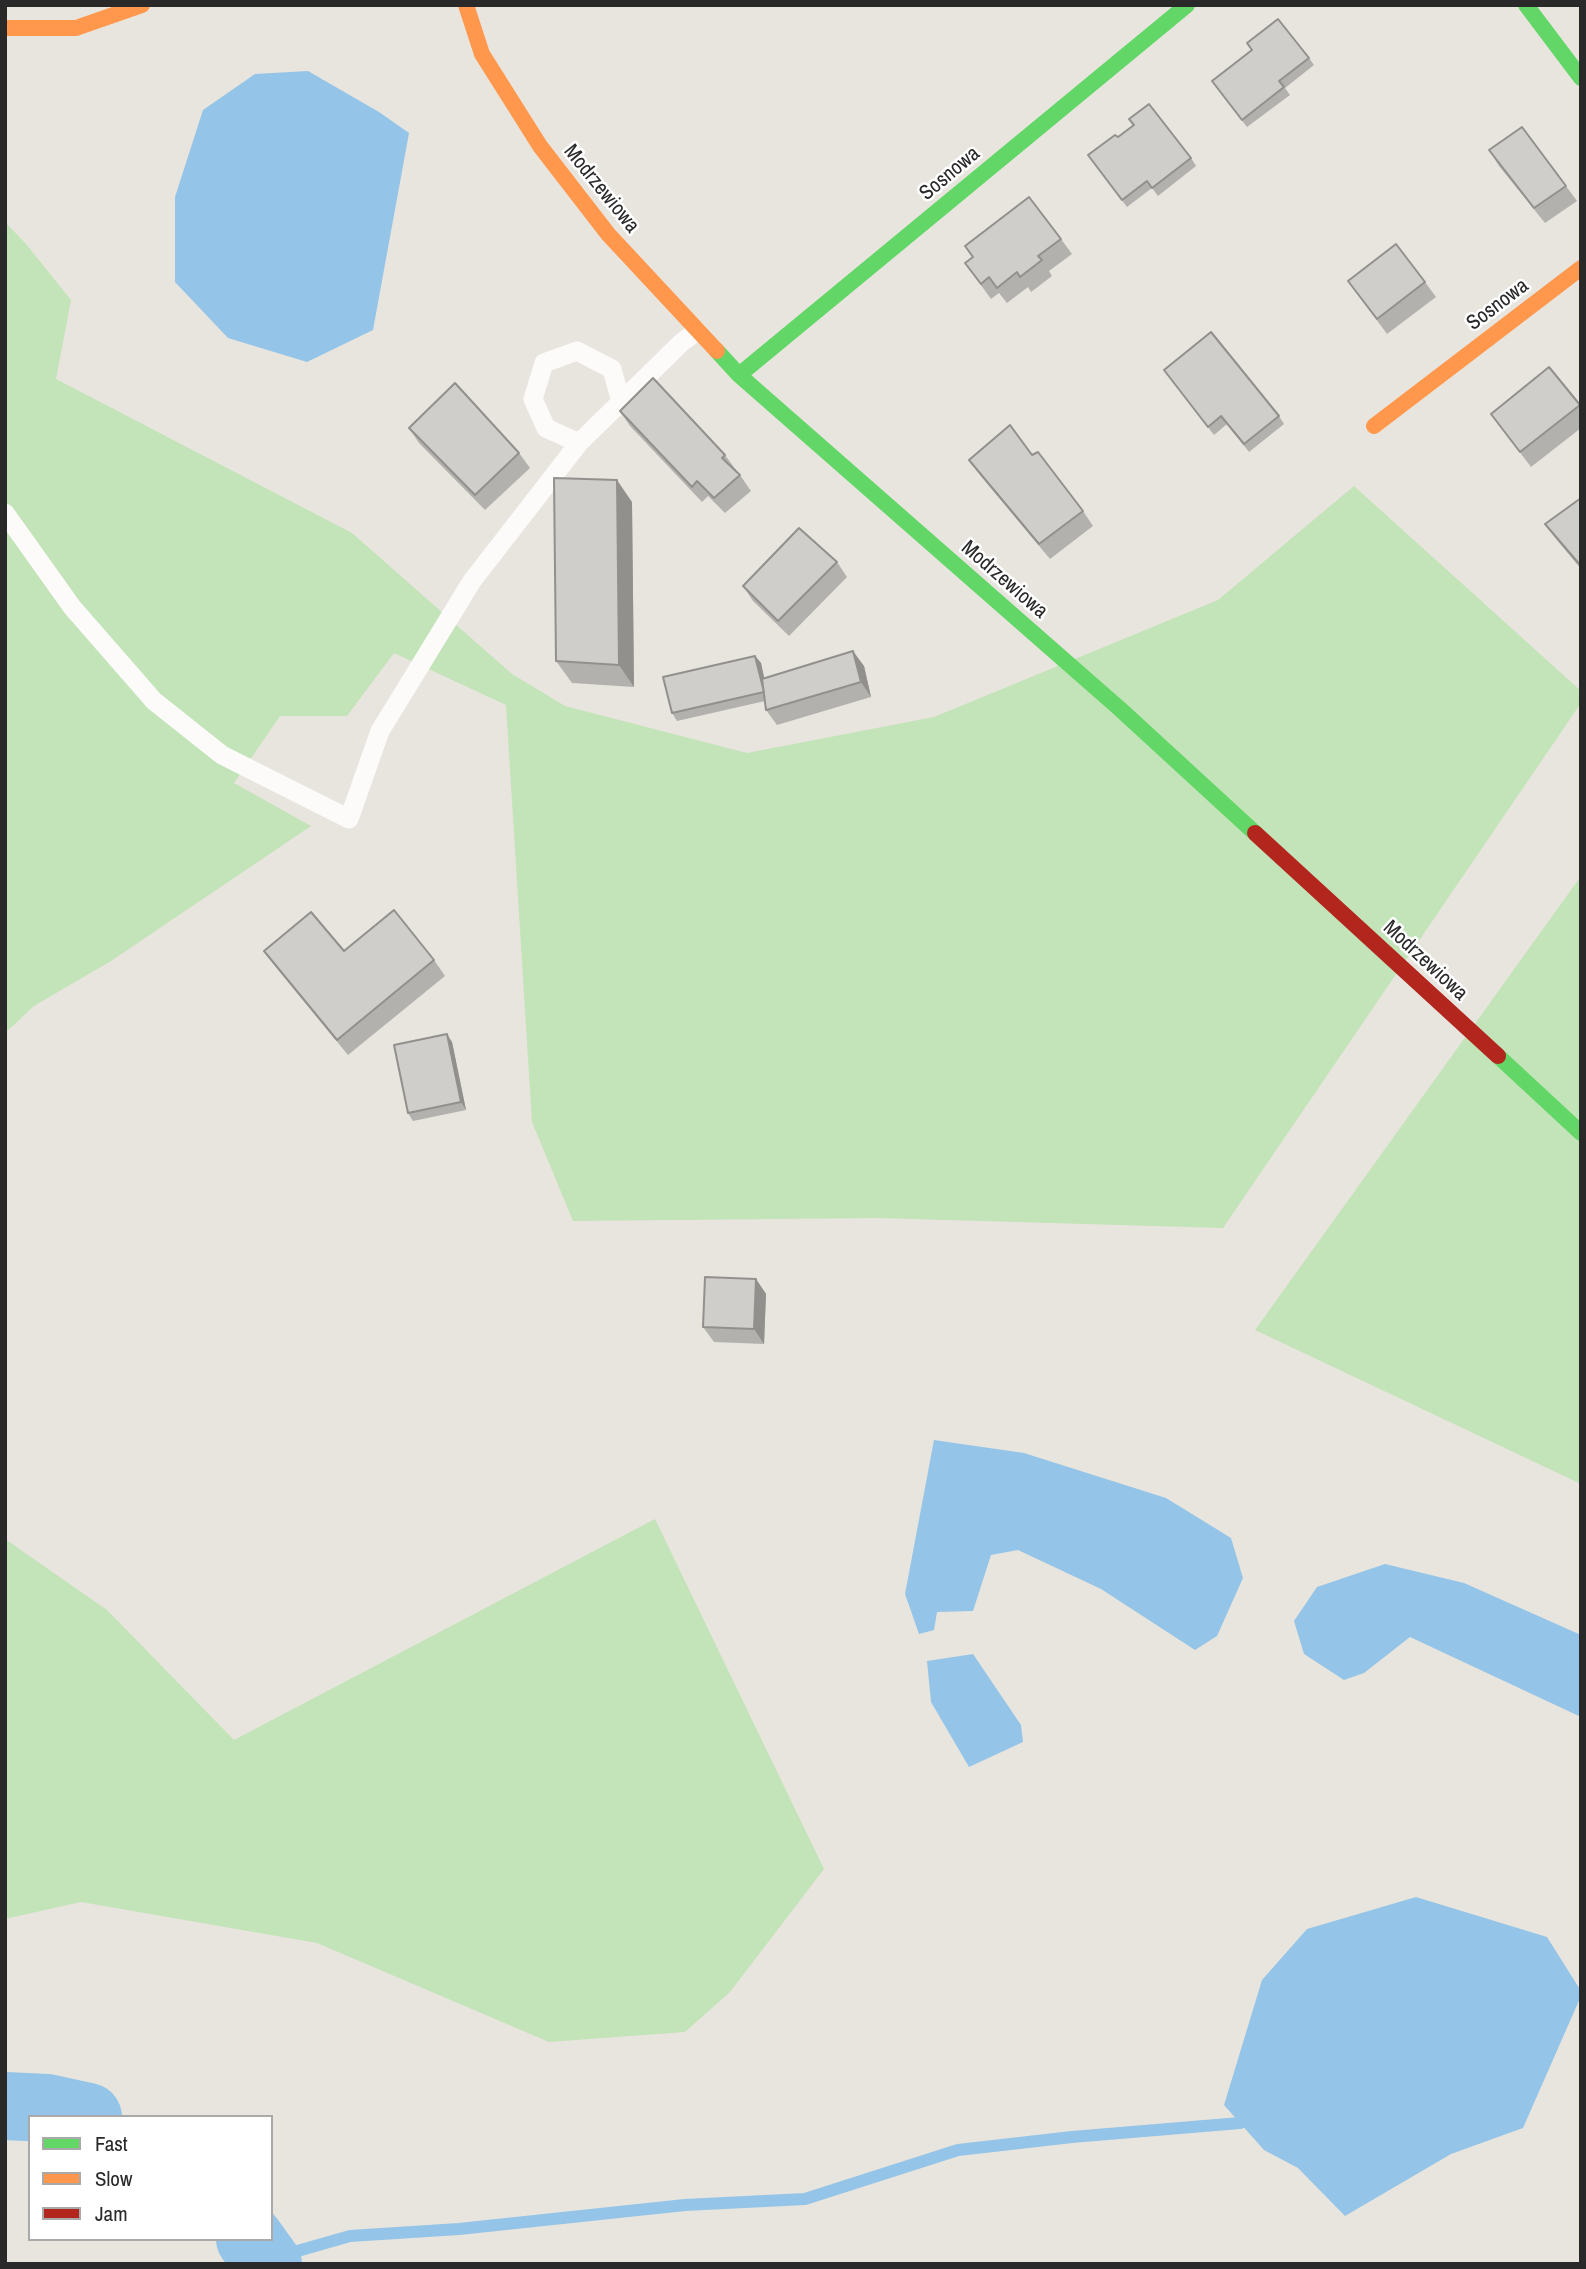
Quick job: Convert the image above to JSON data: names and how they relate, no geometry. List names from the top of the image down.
{
  "streets": {
    "street": ["Sosnowa", "Modrzewiowa"]
  },
  "crossings": [
    ["Sosnowa", "Modrzewiowa"]
  ],
  "legend": ["Fast", "Slow", "Jam"]
}
